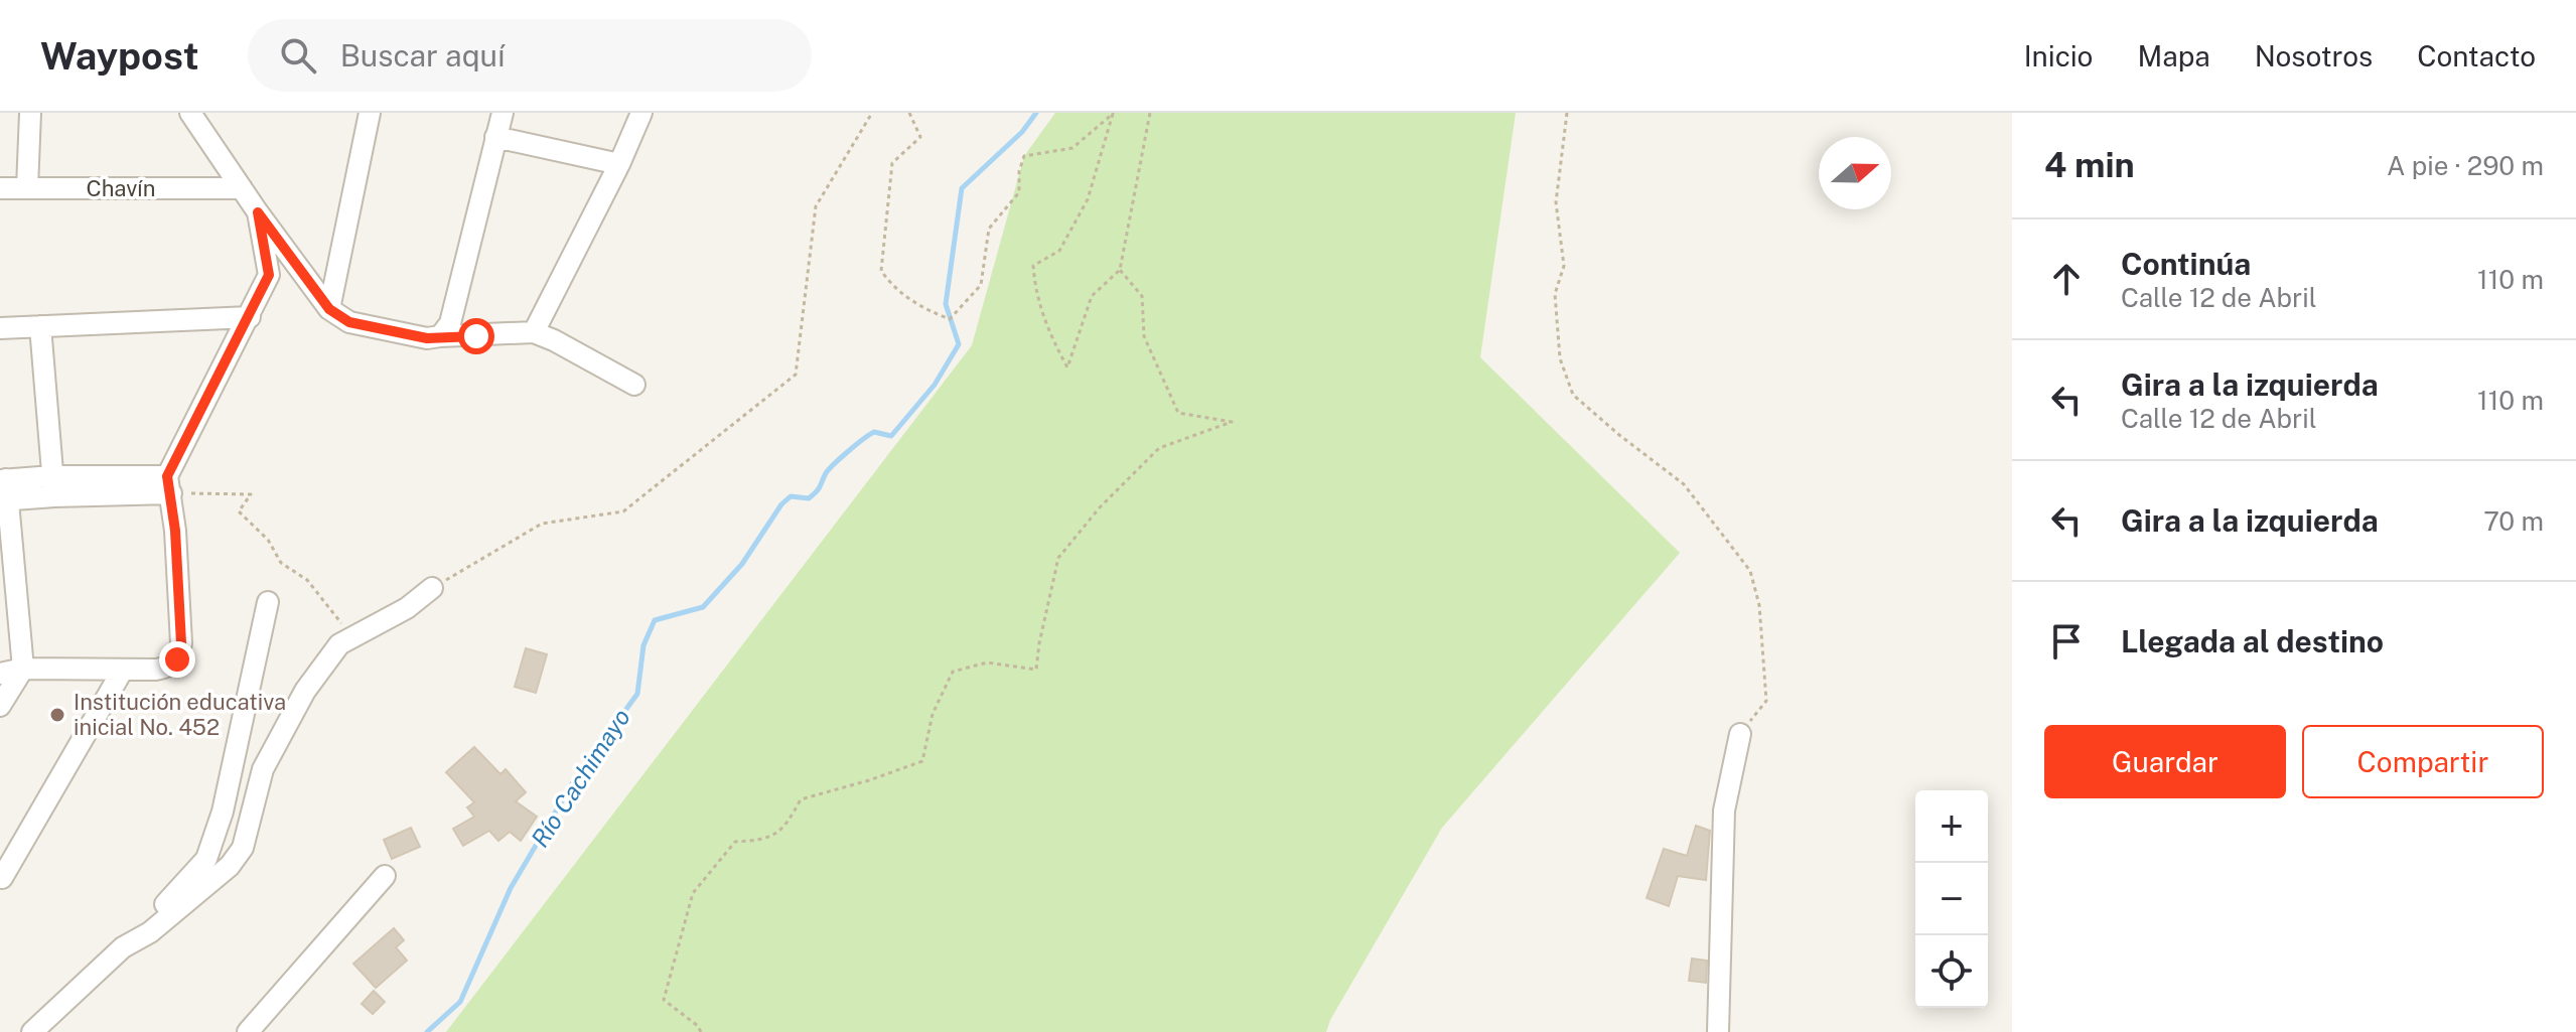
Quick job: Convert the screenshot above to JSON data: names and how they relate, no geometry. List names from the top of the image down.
{
  "streets": {
    "street": ["Chavín"]
  },
  "water": ["Río Cachimayo"],
  "places": ["Institución educativa inicial No. 452"],
  "north": "right",
  "page": {
    "header": "Waypost",
    "search": "Buscar aquí",
    "nav": [
      "Inicio",
      "Mapa",
      "Nosotros",
      "Contacto"
    ],
    "heading": ["4 min", "A pie · 290 m"],
    "list": [
      ["Continúa", "Calle 12 de Abril", "110 m"],
      ["Gira a la izquierda", "Calle 12 de Abril", "110 m"],
      ["Gira a la izquierda", "70 m"],
      "Llegada al destino"
    ],
    "buttons": ["Guardar", "Compartir"],
    "map_buttons": ["+", "−"]
  }
}
